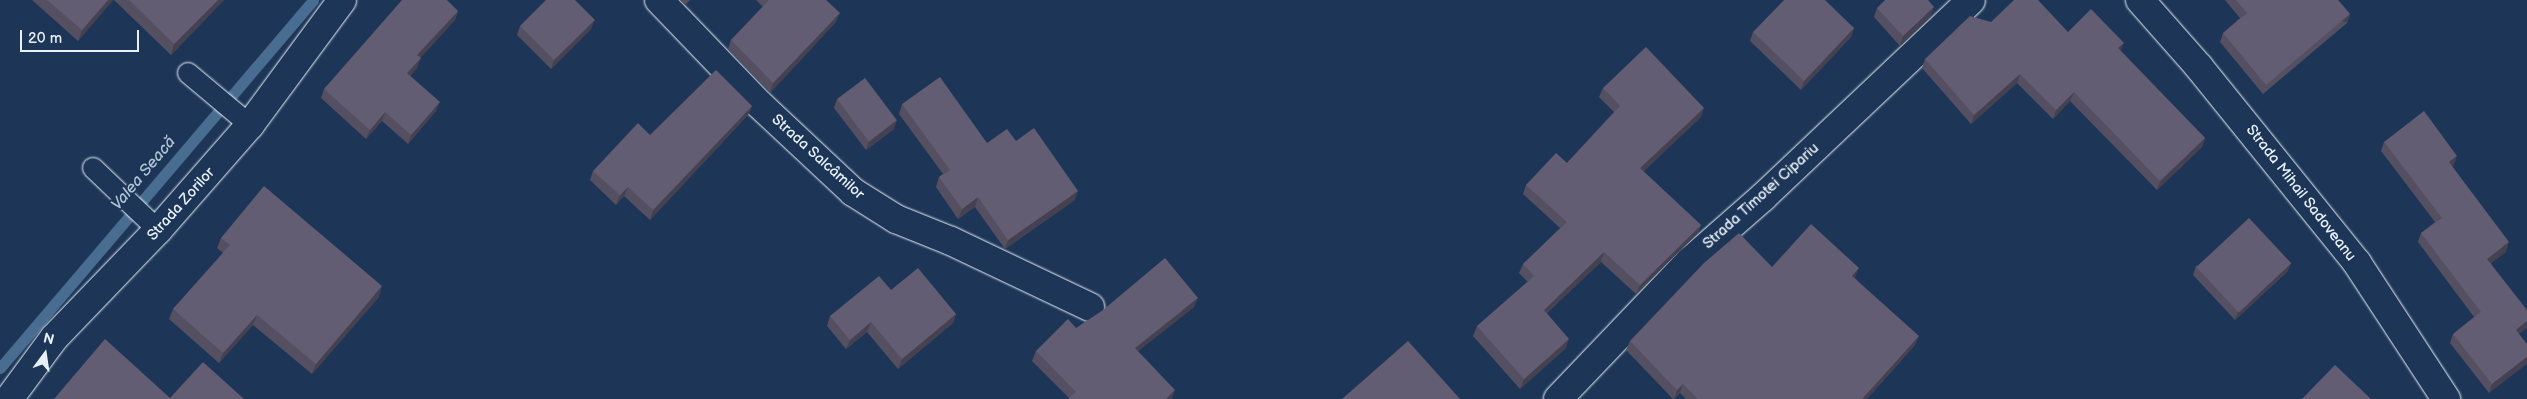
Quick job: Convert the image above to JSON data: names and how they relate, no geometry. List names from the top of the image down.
{
  "streets": {
    "street": [
      "Strada Salcâmilor",
      "Strada Mihail Sadoveanu",
      "Strada Timotei Cipariu",
      "Strada Zorilor"
    ]
  },
  "water": ["Valea Seacă"],
  "scale_bar": "20 m",
  "north": "top"
}
